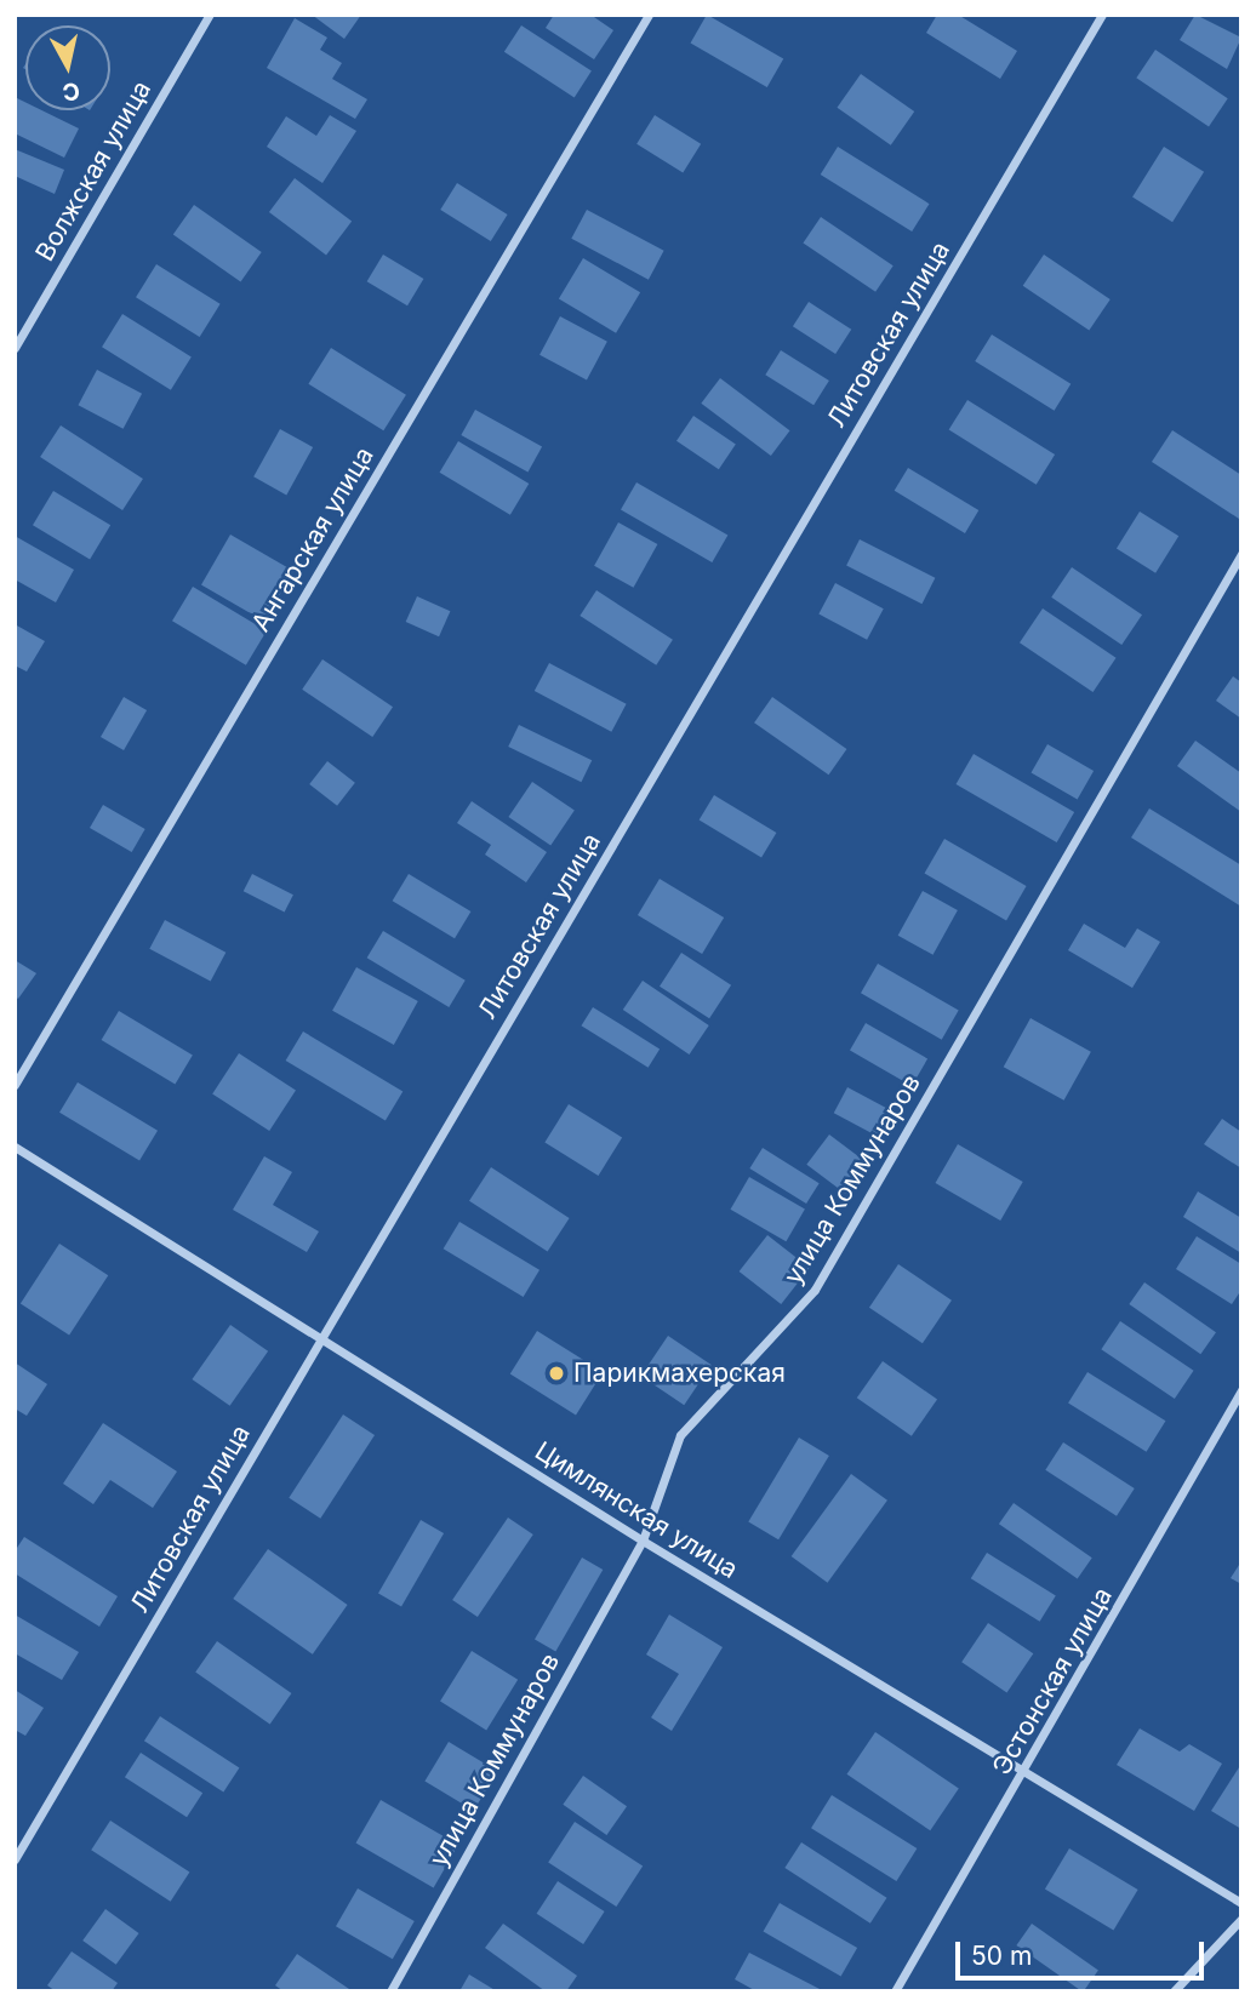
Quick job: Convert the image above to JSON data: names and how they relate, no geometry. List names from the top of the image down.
{
  "streets": {
    "street": [
      "Волжская улица",
      "Литовская улица",
      "Ангарская улица",
      "улица Коммунаров",
      "Цимлянская улица",
      "Эстонская улица"
    ]
  },
  "crossings": [
    ["Литовская улица", "Цимлянская улица"],
    ["улица Коммунаров", "Цимлянская улица"],
    ["Цимлянская улица", "Эстонская улица"]
  ],
  "places": ["Парикмахерская"],
  "scale_bar": "50 m",
  "north": "bottom"
}
